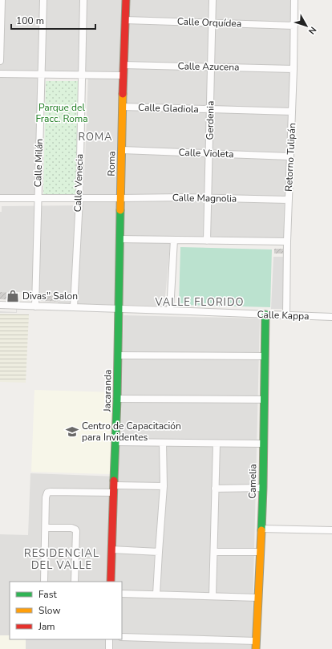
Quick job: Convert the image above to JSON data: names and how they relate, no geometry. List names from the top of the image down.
{
  "streets": {
    "street": [
      "Calle Orquídea",
      "Calle Azucena",
      "Calle Gladiola",
      "Gerdenia",
      "Calle Violeta",
      "Retorno Tulipán",
      "Calle Milán",
      "Roma",
      "Calle Venecia",
      "Calle Magnolia",
      "Calle Kappa",
      "Jacaranda",
      "Camelia"
    ]
  },
  "crossings": [
    ["Calle Orquídea", "Gerdenia"],
    ["Calle Orquídea", "Retorno Tulipán"],
    ["Calle Orquídea", "Roma"],
    ["Calle Azucena", "Gerdenia"],
    ["Calle Azucena", "Retorno Tulipán"],
    ["Calle Azucena", "Roma"],
    ["Calle Gladiola", "Gerdenia"],
    ["Calle Gladiola", "Retorno Tulipán"],
    ["Calle Gladiola", "Roma"],
    ["Gerdenia", "Calle Violeta"],
    ["Gerdenia", "Calle Magnolia"],
    ["Calle Violeta", "Retorno Tulipán"],
    ["Calle Violeta", "Roma"],
    ["Retorno Tulipán", "Calle Magnolia"],
    ["Retorno Tulipán", "Calle Kappa"],
    ["Calle Milán", "Calle Magnolia"],
    ["Calle Milán", "Calle Kappa"],
    ["Roma", "Calle Magnolia"],
    ["Roma", "Calle Kappa"],
    ["Roma", "Jacaranda"],
    ["Calle Venecia", "Calle Magnolia"],
    ["Calle Venecia", "Calle Kappa"],
    ["Calle Kappa", "Jacaranda"],
    ["Calle Kappa", "Camelia"]
  ],
  "districts": ["ROMA", "VALLE FLORIDO", "RESIDENCIAL DEL VALLE"],
  "parks": ["Parque del Fracc. Roma"],
  "places": {
    "shop": ["Divas'' Salon"],
    "school or university": ["Centro de Capacitación para Invidentes"]
  },
  "legend": ["Fast", "Slow", "Jam"],
  "scale_bar": "100 m",
  "north": "bottom right"
}
